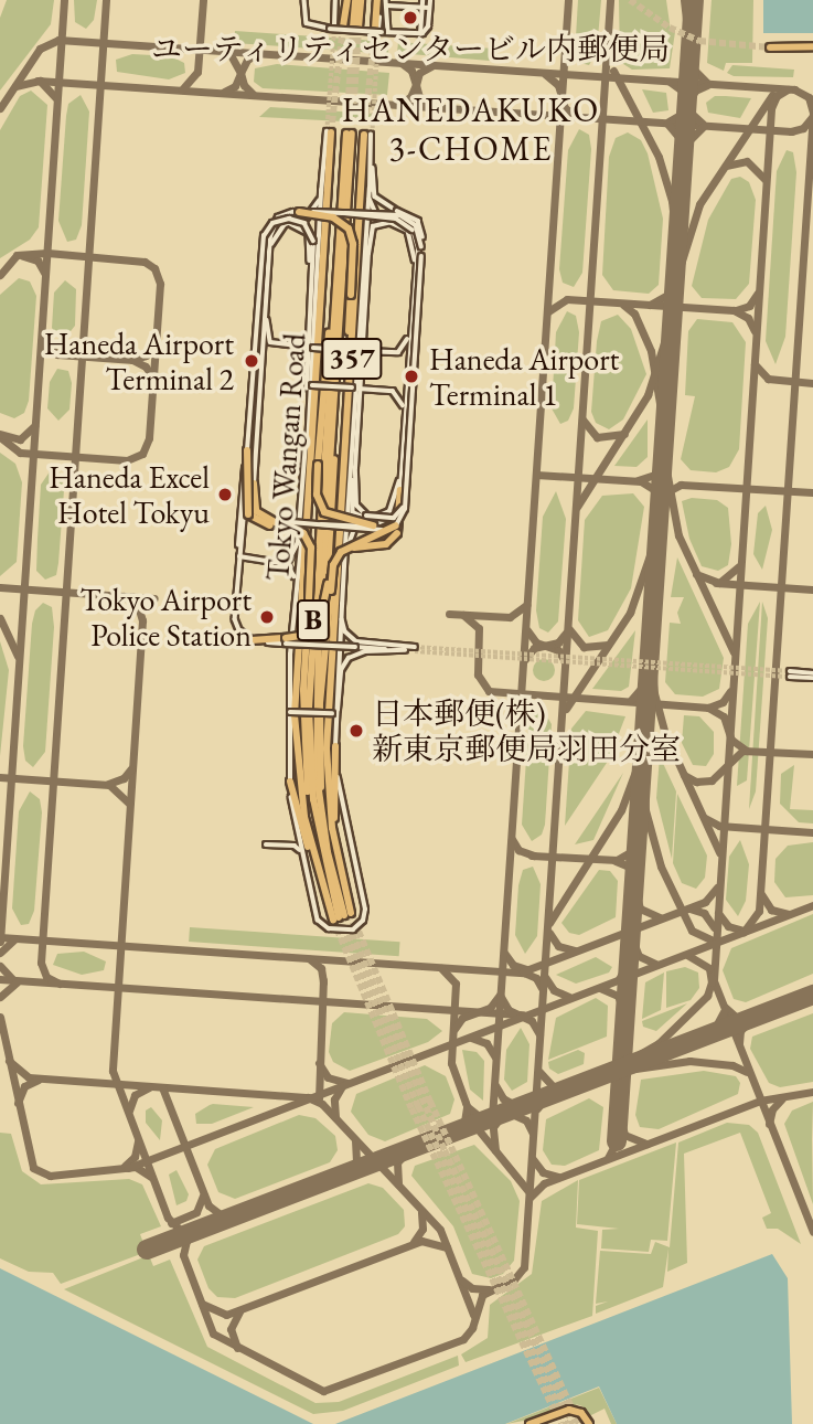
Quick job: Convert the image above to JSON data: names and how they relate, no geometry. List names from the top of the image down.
{
  "streets": {
    "highway": ["357", "Tokyo Wangan Road", "B"]
  },
  "crossings": [
    ["Tokyo Wangan Road", "B"]
  ],
  "districts": ["HANEDAKUKO 3-CHOME"],
  "places": [
    "ユーティリティセンタービル内郵便局",
    "Haneda Airport Terminal 2",
    "Haneda Airport Terminal 1",
    "Haneda Excel Hotel Tokyu",
    "Tokyo Airport Police Station",
    "日本郵便(株) 新東京郵便局羽田分室"
  ]
}
